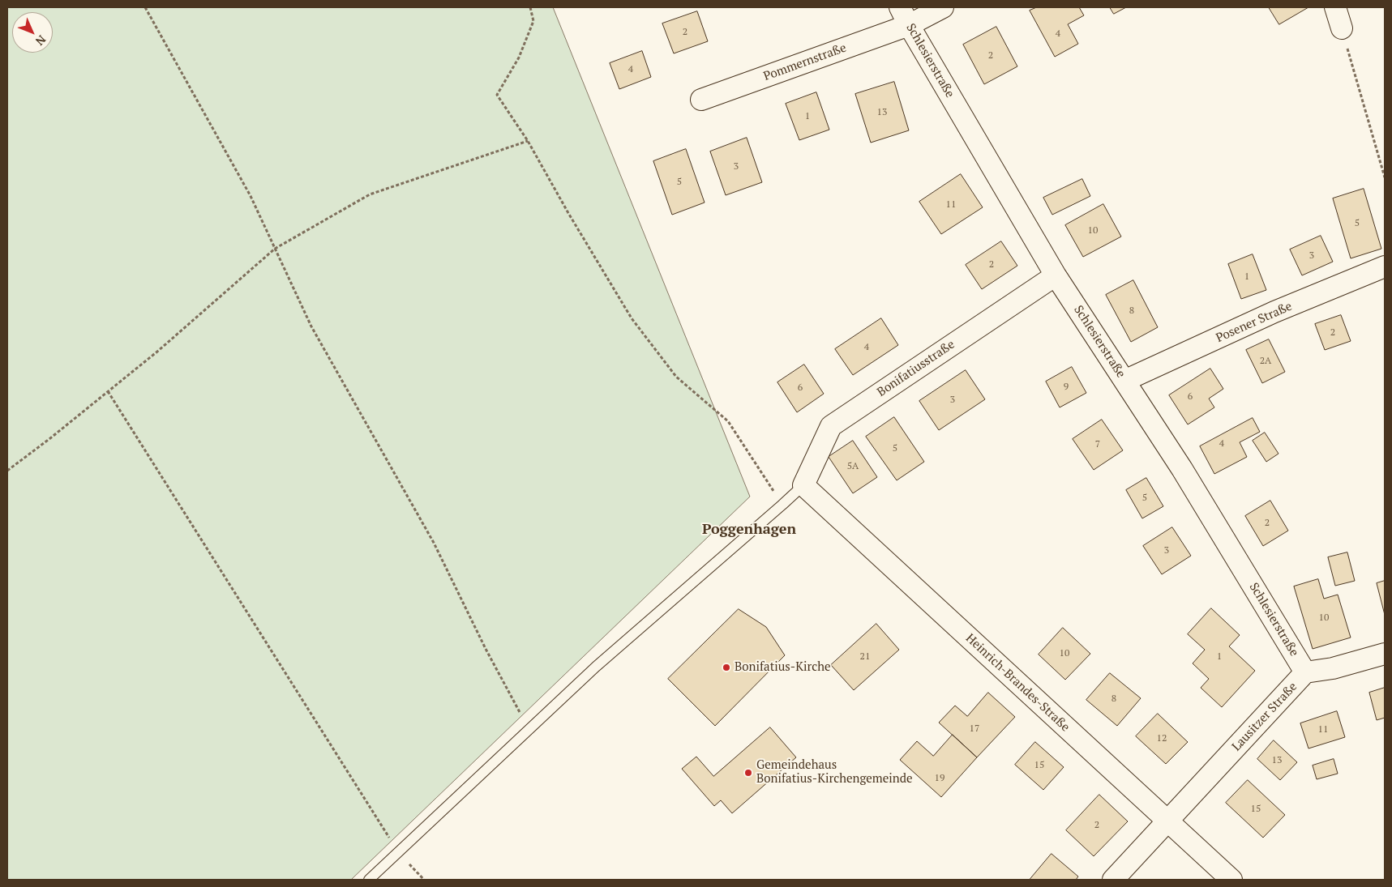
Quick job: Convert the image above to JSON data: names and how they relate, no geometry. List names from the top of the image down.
{
  "streets": {
    "street": [
      "Schlesierstraße",
      "Pommernstraße",
      "Posener Straße",
      "Bonifatiusstraße",
      "Heinrich-Brandes-Straße",
      "Lausitzer Straße"
    ]
  },
  "crossings": [
    ["Schlesierstraße", "Pommernstraße"],
    ["Schlesierstraße", "Posener Straße"],
    ["Schlesierstraße", "Bonifatiusstraße"],
    ["Schlesierstraße", "Lausitzer Straße"],
    ["Bonifatiusstraße", "Heinrich-Brandes-Straße"],
    ["Heinrich-Brandes-Straße", "Lausitzer Straße"]
  ],
  "districts": ["Poggenhagen"],
  "places": ["Bonifatius-Kirche", "Gemeindehaus Bonifatius-Kirchengemeinde"],
  "house_numbers": [
    "2",
    "4",
    "2",
    "4",
    "13",
    "1",
    "3",
    "5",
    "11",
    "5",
    "10",
    "3",
    "2",
    "1",
    "8",
    "2",
    "4",
    "2A",
    "9",
    "6",
    "6",
    "3",
    "4",
    "7",
    "5",
    "5A",
    "5",
    "2",
    "3",
    "10",
    "10",
    "21",
    "1",
    "8",
    "17",
    "11",
    "12",
    "13",
    "15",
    "19",
    "15",
    "2"
  ],
  "north": "bottom right"
}
